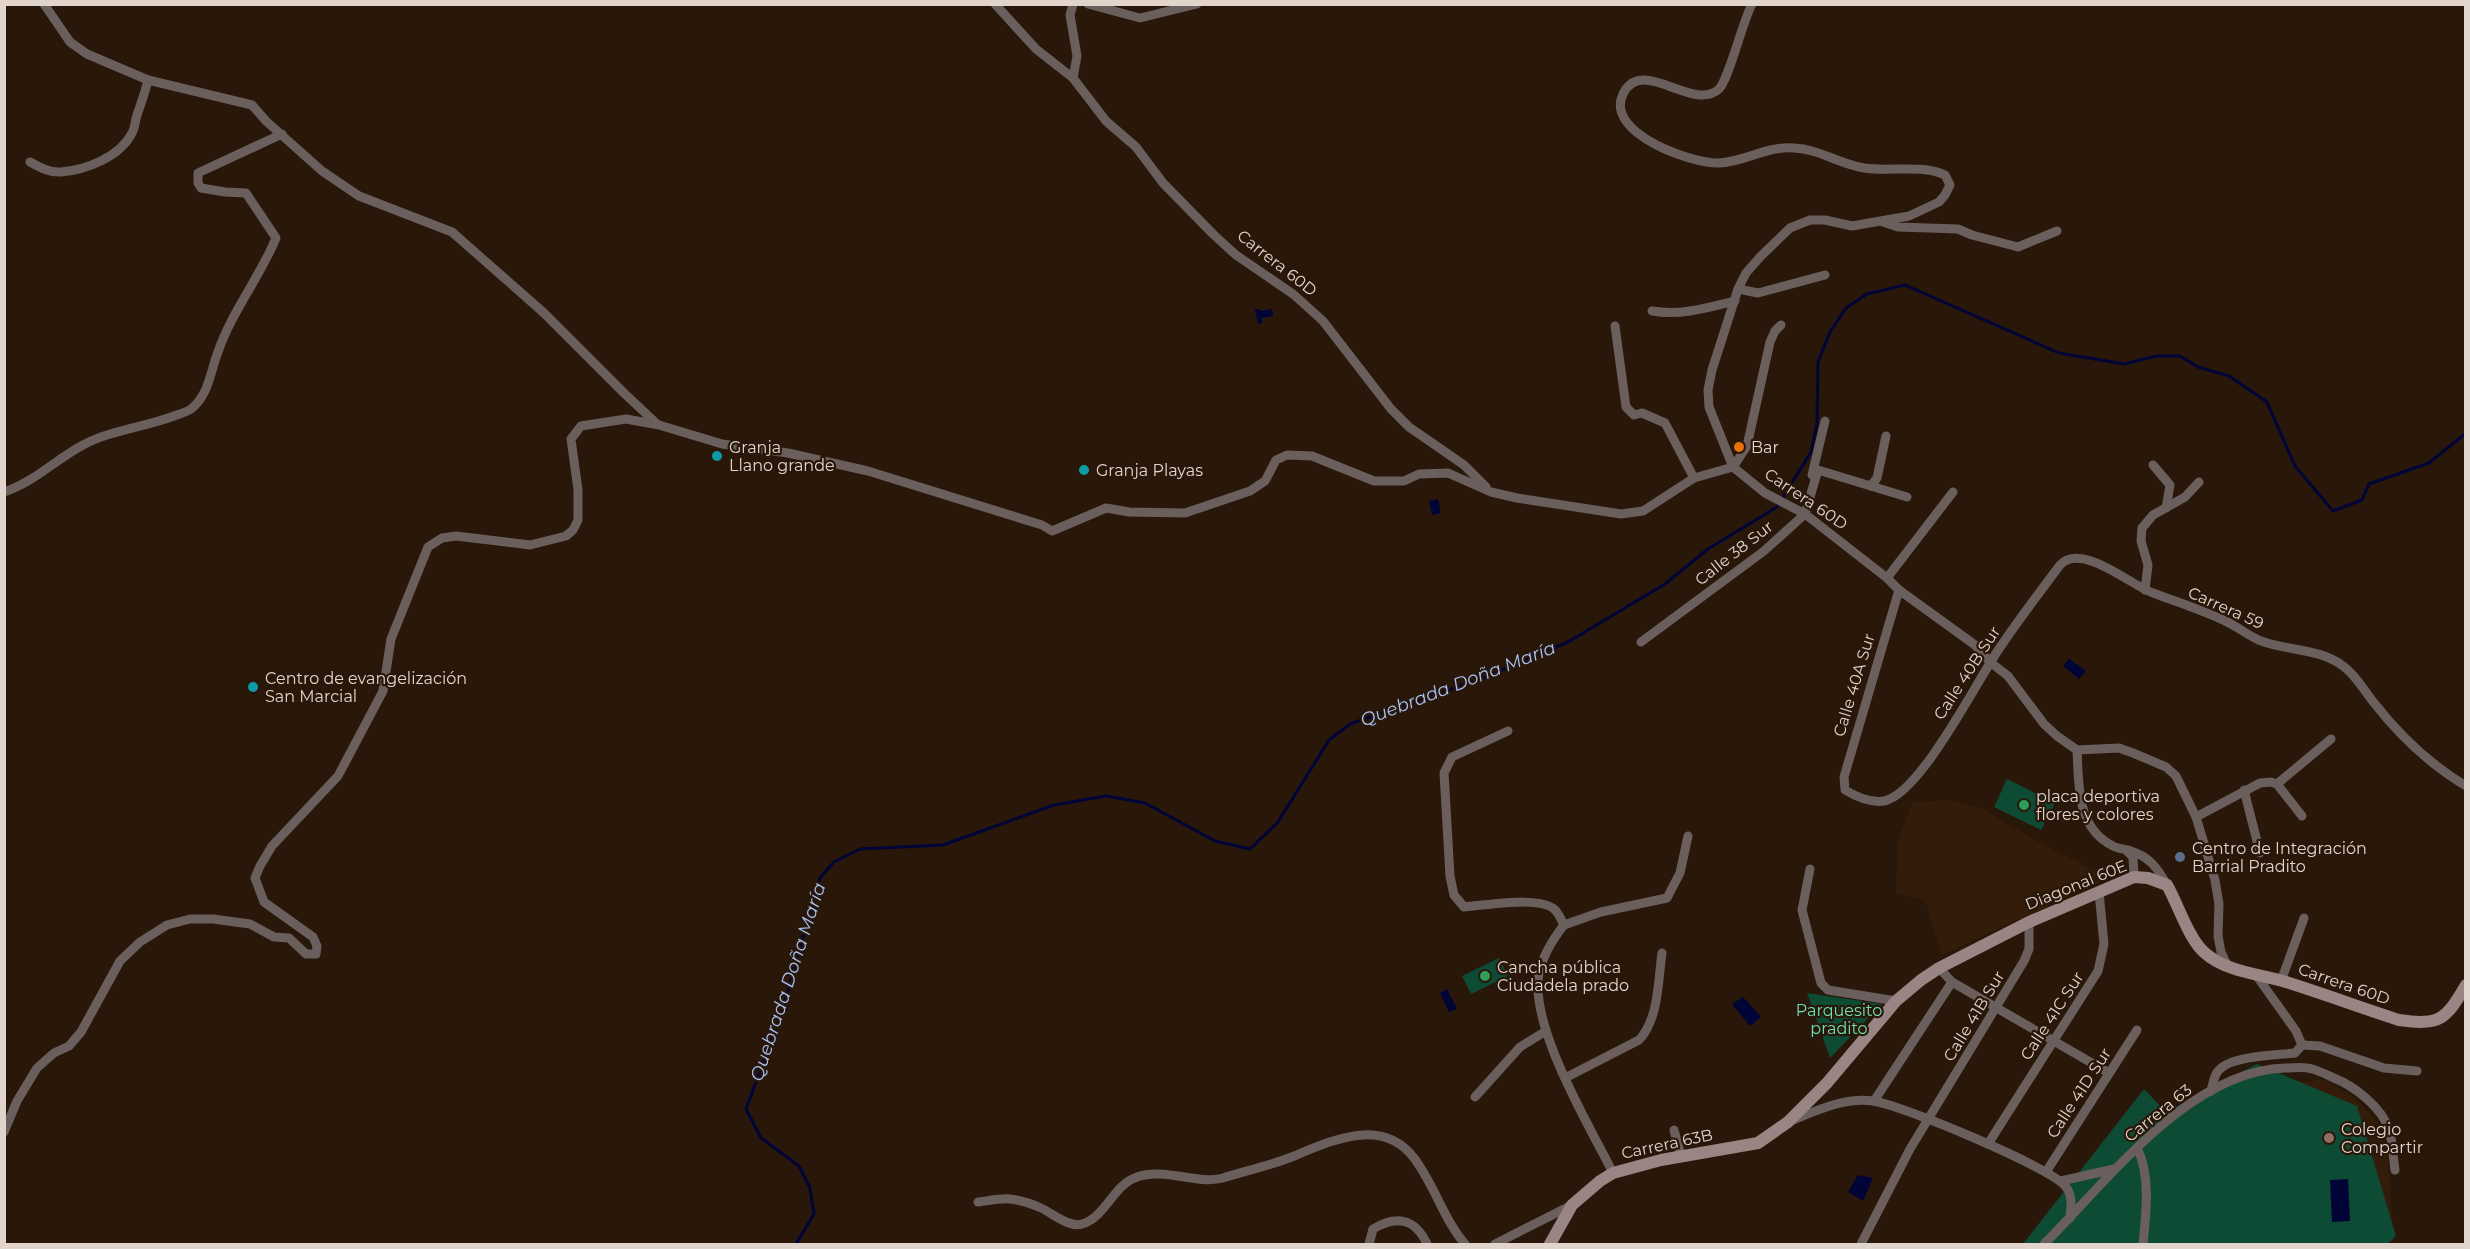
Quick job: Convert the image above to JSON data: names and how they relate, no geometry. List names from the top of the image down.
{
  "streets": {
    "main road": ["Carrera 60D", "Diagonal 60E", "Carrera 63B"],
    "street": [
      "Calle 38 Sur",
      "Carrera 59",
      "Calle 40B Sur",
      "Calle 40A Sur",
      "Calle 41B Sur",
      "Calle 41C Sur",
      "Calle 41D Sur",
      "Carrera 63"
    ]
  },
  "crossings": [
    ["Carrera 60D", "Calle 38 Sur"],
    ["Carrera 60D", "Calle 40B Sur"],
    ["Carrera 60D", "Calle 40A Sur"],
    ["Carrera 59", "Calle 40B Sur"],
    ["Calle 40B Sur", "Calle 40A Sur"],
    ["Diagonal 60E", "Calle 41B Sur"],
    ["Diagonal 60E", "Calle 41C Sur"],
    ["Diagonal 60E", "Carrera 63B"]
  ],
  "water": ["Quebrada Doña María"],
  "parks": ["Parquesito pradito"],
  "places": [
    "Bar",
    "Granja Llano grande",
    "Granja Playas",
    "Centro de evangelización San Marcial",
    "placa deportiva flores y colores",
    "Centro de Integración Barrial Pradito",
    "Cancha pública Ciudadela prado",
    "Colegio Compartir"
  ]
}
